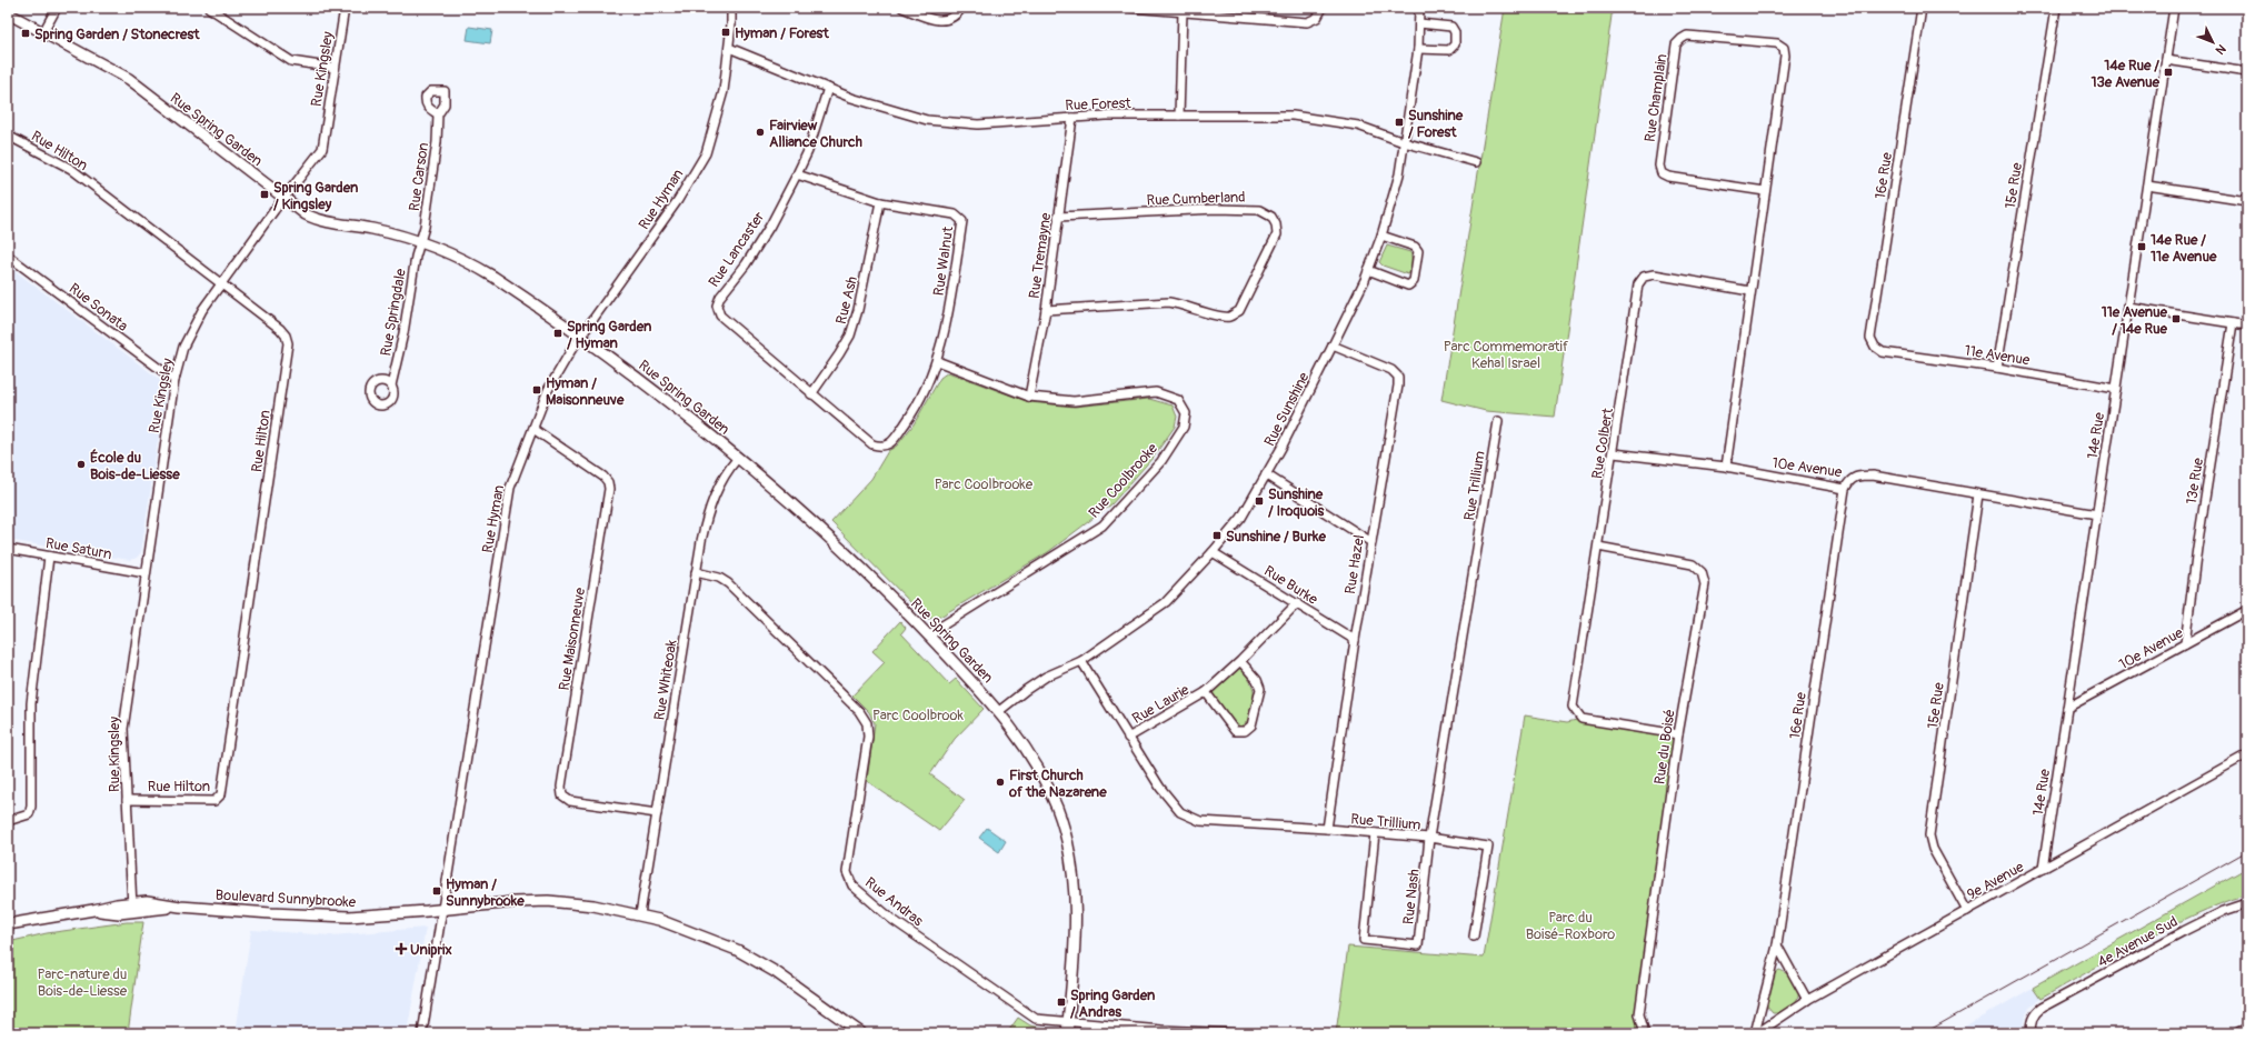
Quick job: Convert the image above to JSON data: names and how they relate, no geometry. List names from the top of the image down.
{
  "streets": {
    "street": [
      "Rue Kingsley",
      "Rue Champlain",
      "Rue Forest",
      "Rue Spring Garden",
      "Rue Hilton",
      "16e Rue",
      "Rue Carson",
      "15e Rue",
      "Rue Cumberland",
      "Rue Hyman",
      "Rue Lancaster",
      "Rue Tremayne",
      "Rue Walnut",
      "Rue Ash",
      "Rue Sonata",
      "Rue Springdale",
      "11e Avenue",
      "Rue Sunshine",
      "14e Rue",
      "Rue Colbert",
      "10e Avenue",
      "Rue Coolbrooke",
      "13e Rue",
      "Rue Trillium",
      "Rue Saturn",
      "Rue Hazel",
      "Rue Burke",
      "Rue Maisonneuve",
      "Rue Whiteoak",
      "Rue Laurie",
      "Rue du Boisé",
      "9e Avenue",
      "Rue Nash",
      "Boulevard Sunnybrooke",
      "Rue Andras",
      "4e Avenue Sud"
    ]
  },
  "crossings": [
    ["Rue Kingsley", "Rue Spring Garden"],
    ["Rue Kingsley", "Rue Hilton"],
    ["Rue Kingsley", "Rue Sonata"],
    ["Rue Kingsley", "Rue Saturn"],
    ["Rue Kingsley", "Boulevard Sunnybrooke"],
    ["Rue Champlain", "Rue Colbert"],
    ["Rue Champlain", "10e Avenue"],
    ["Rue Forest", "Rue Hyman"],
    ["Rue Forest", "Rue Lancaster"],
    ["Rue Forest", "Rue Tremayne"],
    ["Rue Forest", "Rue Sunshine"],
    ["Rue Spring Garden", "Rue Carson"],
    ["Rue Spring Garden", "Rue Hyman"],
    ["Rue Spring Garden", "Rue Springdale"],
    ["Rue Spring Garden", "Rue Sunshine"],
    ["Rue Spring Garden", "Rue Coolbrooke"],
    ["Rue Spring Garden", "Rue Whiteoak"],
    ["Rue Spring Garden", "Rue Andras"],
    ["16e Rue", "11e Avenue"],
    ["16e Rue", "10e Avenue"],
    ["16e Rue", "9e Avenue"],
    ["Rue Carson", "Rue Springdale"],
    ["15e Rue", "11e Avenue"],
    ["15e Rue", "10e Avenue"],
    ["15e Rue", "9e Avenue"],
    ["Rue Cumberland", "Rue Tremayne"],
    ["Rue Hyman", "Rue Maisonneuve"],
    ["Rue Hyman", "Boulevard Sunnybrooke"],
    ["Rue Lancaster", "Rue Walnut"],
    ["Rue Lancaster", "Rue Ash"],
    ["Rue Tremayne", "Rue Coolbrooke"],
    ["Rue Walnut", "Rue Ash"],
    ["Rue Walnut", "Rue Coolbrooke"],
    ["11e Avenue", "14e Rue"],
    ["Rue Sunshine", "Rue Trillium"],
    ["Rue Sunshine", "Rue Hazel"],
    ["Rue Sunshine", "Rue Burke"],
    ["14e Rue", "10e Avenue"],
    ["14e Rue", "9e Avenue"],
    ["Rue Colbert", "10e Avenue"],
    ["Rue Colbert", "Rue du Boisé"],
    ["10e Avenue", "13e Rue"],
    ["Rue Trillium", "Rue Hazel"],
    ["Rue Trillium", "Rue Laurie"],
    ["Rue Trillium", "Rue Nash"],
    ["Rue Hazel", "Rue Burke"],
    ["Rue Burke", "Rue Laurie"],
    ["Rue Maisonneuve", "Rue Whiteoak"],
    ["Rue Whiteoak", "Boulevard Sunnybrooke"],
    ["Rue Whiteoak", "Rue Andras"]
  ],
  "parks": [
    "Parc Commemoratif Kehal Israel",
    "Parc Coolbrooke",
    "Parc Coolbrook",
    "Parc du Boisé-Roxboro",
    "Parc-nature du Bois-de-Liesse"
  ],
  "places": {
    "transit": [
      "Hyman / Forest",
      "Spring Garden / Stonecrest",
      "14e Rue / 13e Avenue",
      "Sunshine / Forest",
      "Spring Garden / Kingsley",
      "14e Rue / 11e Avenue",
      "11e Avenue / 14e Rue",
      "Spring Garden / Hyman",
      "Hyman / Maisonneuve",
      "Sunshine / Iroquois",
      "Sunshine / Burke",
      "Hyman / Sunnybrooke",
      "Spring Garden / Andras"
    ],
    "other": ["Fairview Alliance Church", "École du Bois-de-Liesse", "First Church of the Nazarene"],
    "health": ["Uniprix"]
  },
  "north": "bottom right"
}
